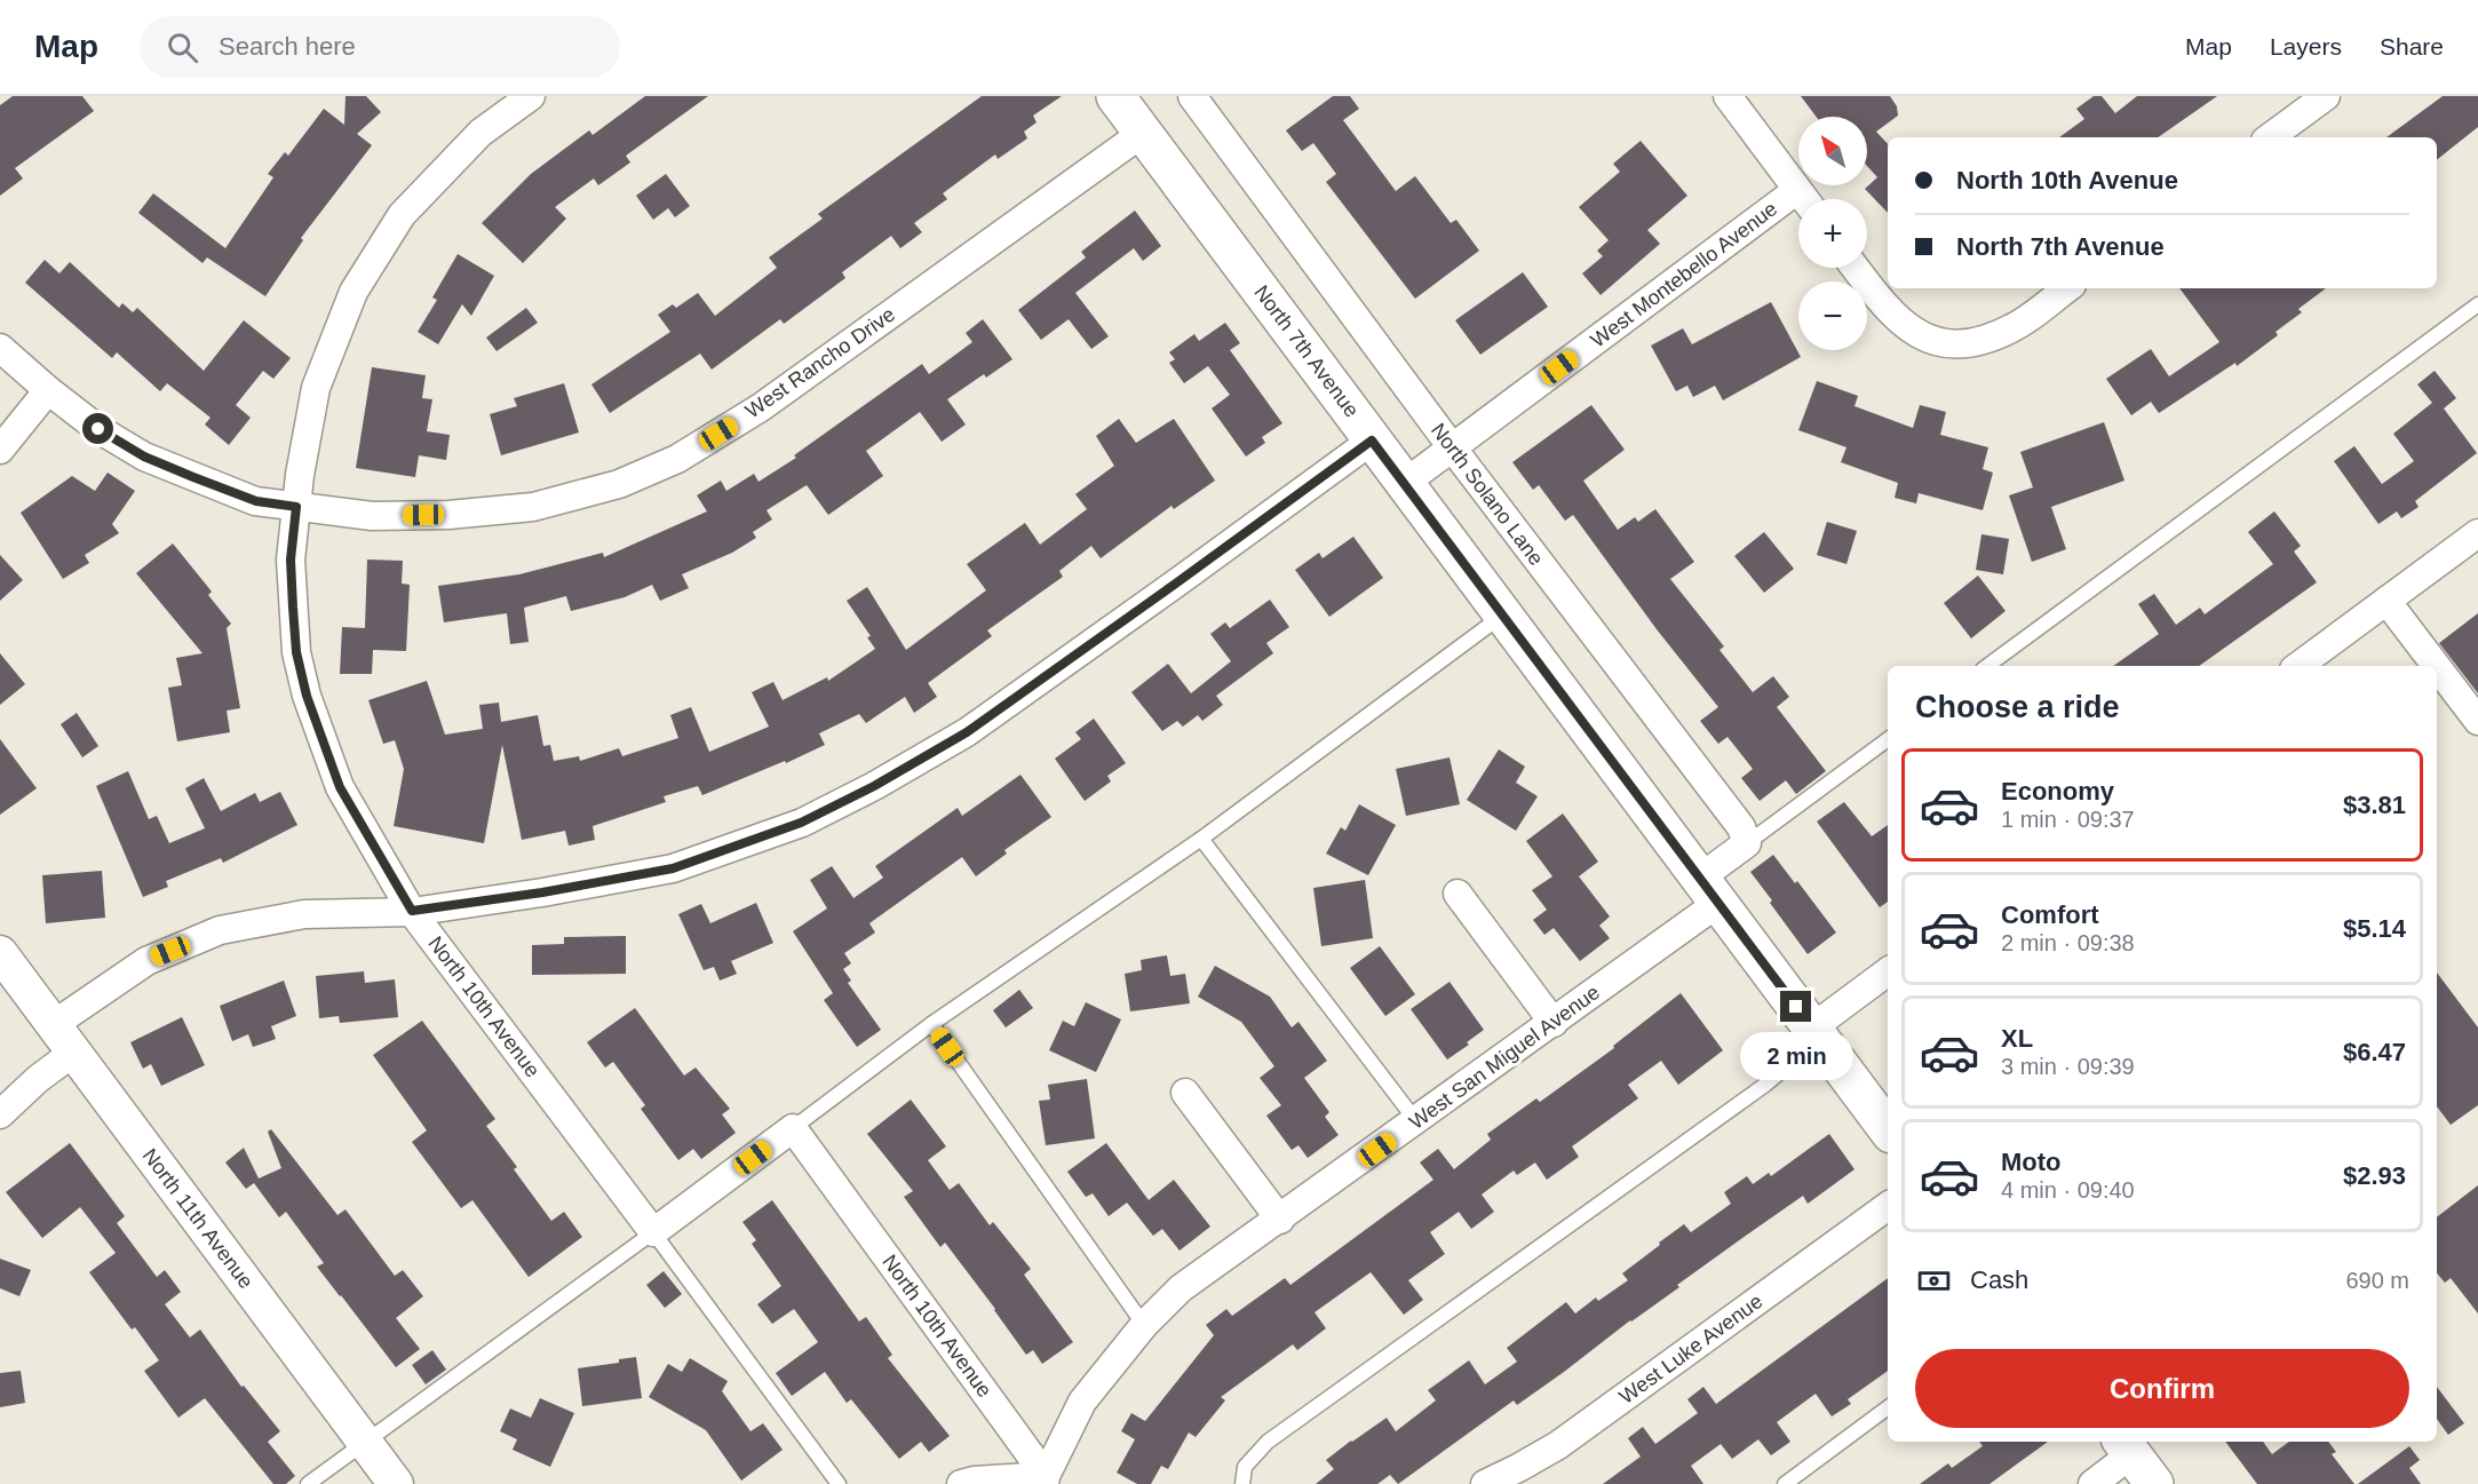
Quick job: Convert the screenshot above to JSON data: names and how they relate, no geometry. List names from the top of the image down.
{
  "streets": {
    "main road": ["North 7th Avenue"],
    "street": [
      "West Montebello Avenue",
      "West Rancho Drive",
      "North Solano Lane",
      "North 10th Avenue",
      "West San Miguel Avenue",
      "North 11th Avenue",
      "West Luke Avenue"
    ]
  },
  "crossings": [
    ["West Montebello Avenue", "North 7th Avenue"],
    ["West Montebello Avenue", "North Solano Lane"],
    ["North 7th Avenue", "West Rancho Drive"],
    ["North 7th Avenue", "West San Miguel Avenue"],
    ["West Rancho Drive", "North 10th Avenue"],
    ["North 10th Avenue", "West San Miguel Avenue"]
  ],
  "north": "top left",
  "page": {
    "header": "Map",
    "search": "Search here",
    "nav": ["Map", "Layers", "Share"],
    "map_buttons": ["+", "−"],
    "banner": ["North 10th Avenue", "North 7th Avenue"],
    "heading": "Choose a ride",
    "list": [
      {
        "name": "Economy",
        "note": "1 min · 09:37",
        "value": "$3.81"
      },
      {
        "name": "Comfort",
        "note": "2 min · 09:38",
        "value": "$5.14"
      },
      {
        "name": "XL",
        "note": "3 min · 09:39",
        "value": "$6.47"
      },
      {
        "name": "Moto",
        "note": "4 min · 09:40",
        "value": "$2.93"
      }
    ],
    "bubble": "2 min",
    "pay": ["Cash", "690 m"],
    "buttons": "Confirm"
  }
}
